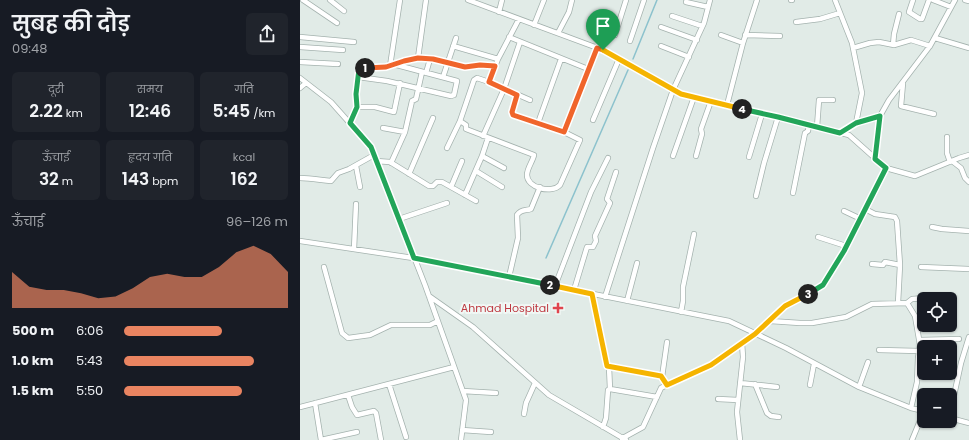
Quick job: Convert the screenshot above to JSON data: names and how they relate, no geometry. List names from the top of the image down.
{
  "places": {
    "health": ["Ahmad Hospital"]
  },
  "page": {
    "heading": ["सुबह की दौड़", "09:48"],
    "pins": [
      "1",
      "4",
      "2",
      "3"
    ],
    "stats": [
      ["दूरी", "2.22 km"],
      ["समय", "12:46"],
      ["गति", "5:45 /km"],
      ["ऊँचाई", "32 m"],
      ["हृदय गति", "143 bpm"],
      ["kcal", "162"]
    ],
    "chart": ["ऊँचाई", "96–126 m"],
    "map_buttons": ["+", "−"],
    "list": [
      {
        "name": "500 m",
        "note": "6:06"
      },
      {
        "name": "1.0 km",
        "note": "5:43"
      },
      {
        "name": "1.5 km",
        "note": "5:50"
      }
    ]
  }
}
